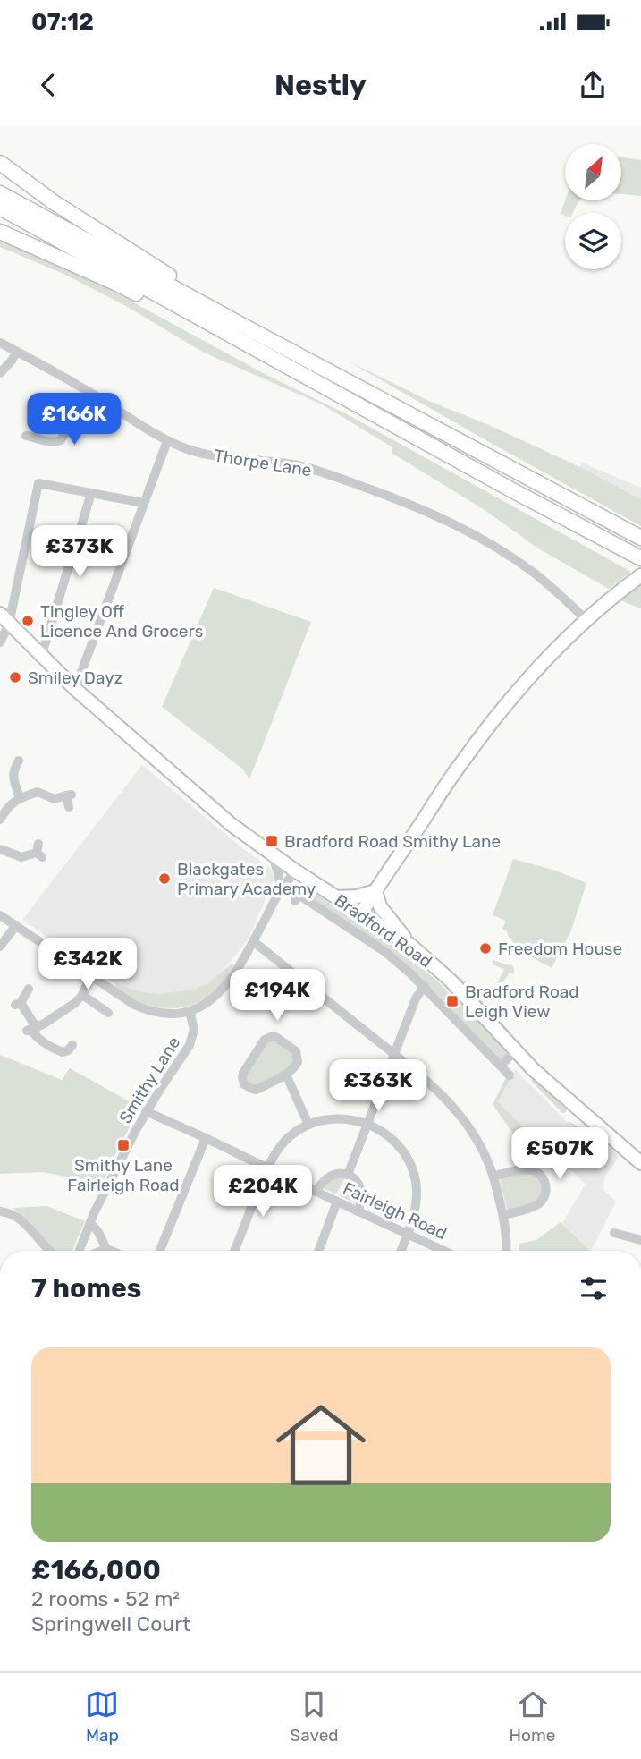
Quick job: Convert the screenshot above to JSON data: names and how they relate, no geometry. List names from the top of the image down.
{
  "streets": {
    "main road": ["Bradford Road"],
    "street": ["Thorpe Lane", "Smithy Lane", "Fairleigh Road"]
  },
  "crossings": [
    ["Smithy Lane", "Fairleigh Road"]
  ],
  "places": {
    "other": [
      "Tingley Off Licence And Grocers",
      "Smiley Dayz",
      "Blackgates Primary Academy",
      "Freedom House"
    ],
    "transit": ["Bradford Road Smithy Lane", "Bradford Road Leigh View", "Smithy Lane Fairleigh Road"]
  },
  "north": "top right",
  "page": {
    "status": "07:12",
    "header": "Nestly",
    "price": [
      "£166K",
      "£373K",
      "£342K",
      "£194K",
      "£363K",
      "£507K",
      "£204K"
    ],
    "heading": "7 homes",
    "list": [
      {
        "name": "£166,000",
        "note": "2 rooms · 52 m² · Springwell Court"
      }
    ],
    "tabs": ["Map", "Saved", "Home"]
  }
}
